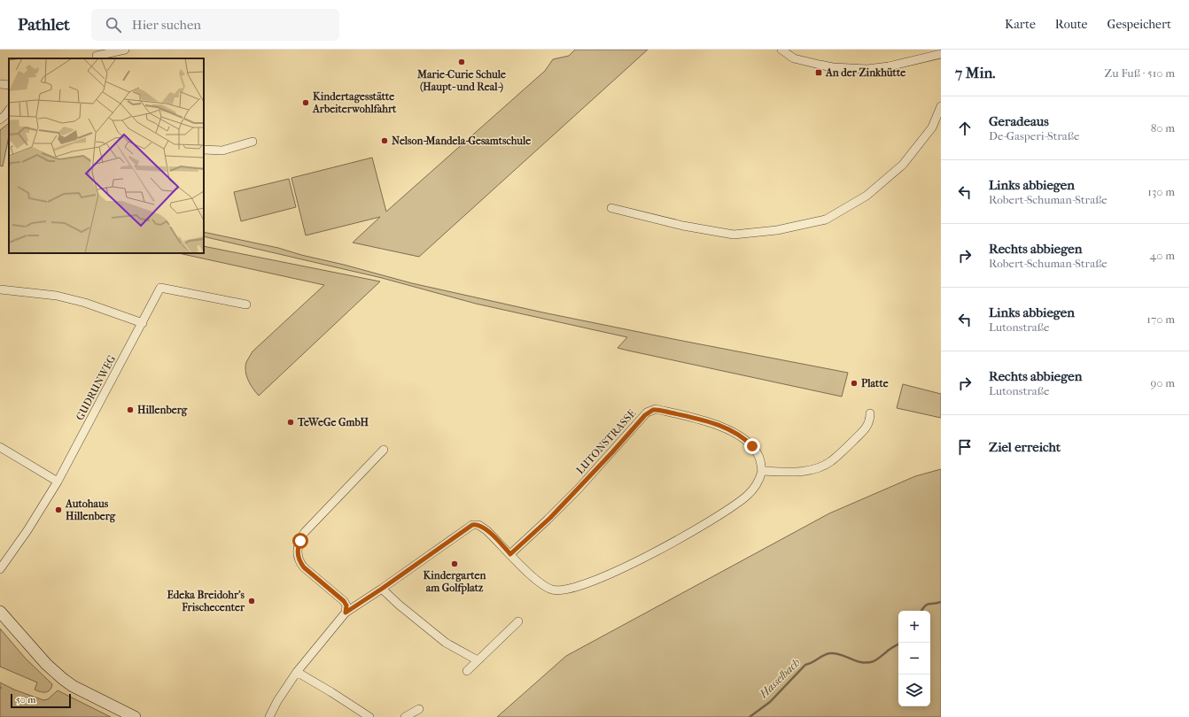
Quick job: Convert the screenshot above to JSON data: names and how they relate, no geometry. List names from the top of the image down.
{
  "streets": {
    "street": ["GUDRUNWEG", "LUTONSTRASSE"]
  },
  "water": ["Hasselbach"],
  "places": {
    "other": [
      "Marie-Curie Schule (Haupt- und Real-)",
      "Kindertagesstätte Arbeiterwohlfahrt",
      "Nelson-Mandela-Gesamtschule",
      "Platte",
      "Hillenberg",
      "TeWeGe GmbH",
      "Autohaus Hillenberg",
      "Kindergarten am Golfplatz",
      "Edeka Breidohr's Frischecenter"
    ],
    "transit": ["An der Zinkhütte"]
  },
  "scale_bar": "50 m",
  "page": {
    "header": "Pathlet",
    "search": "Hier suchen",
    "nav": ["Karte", "Route", "Gespeichert"],
    "heading": ["7 Min.", "Zu Fuß · 510 m"],
    "list": [
      ["Geradeaus", "De-Gasperi-Straße", "80 m"],
      ["Links abbiegen", "Robert-Schuman-Straße", "130 m"],
      ["Rechts abbiegen", "Robert-Schuman-Straße", "40 m"],
      ["Links abbiegen", "Lutonstraße", "170 m"],
      ["Rechts abbiegen", "Lutonstraße", "90 m"],
      "Ziel erreicht"
    ],
    "map_buttons": ["+", "−"],
    "scale": "50 m"
  }
}
